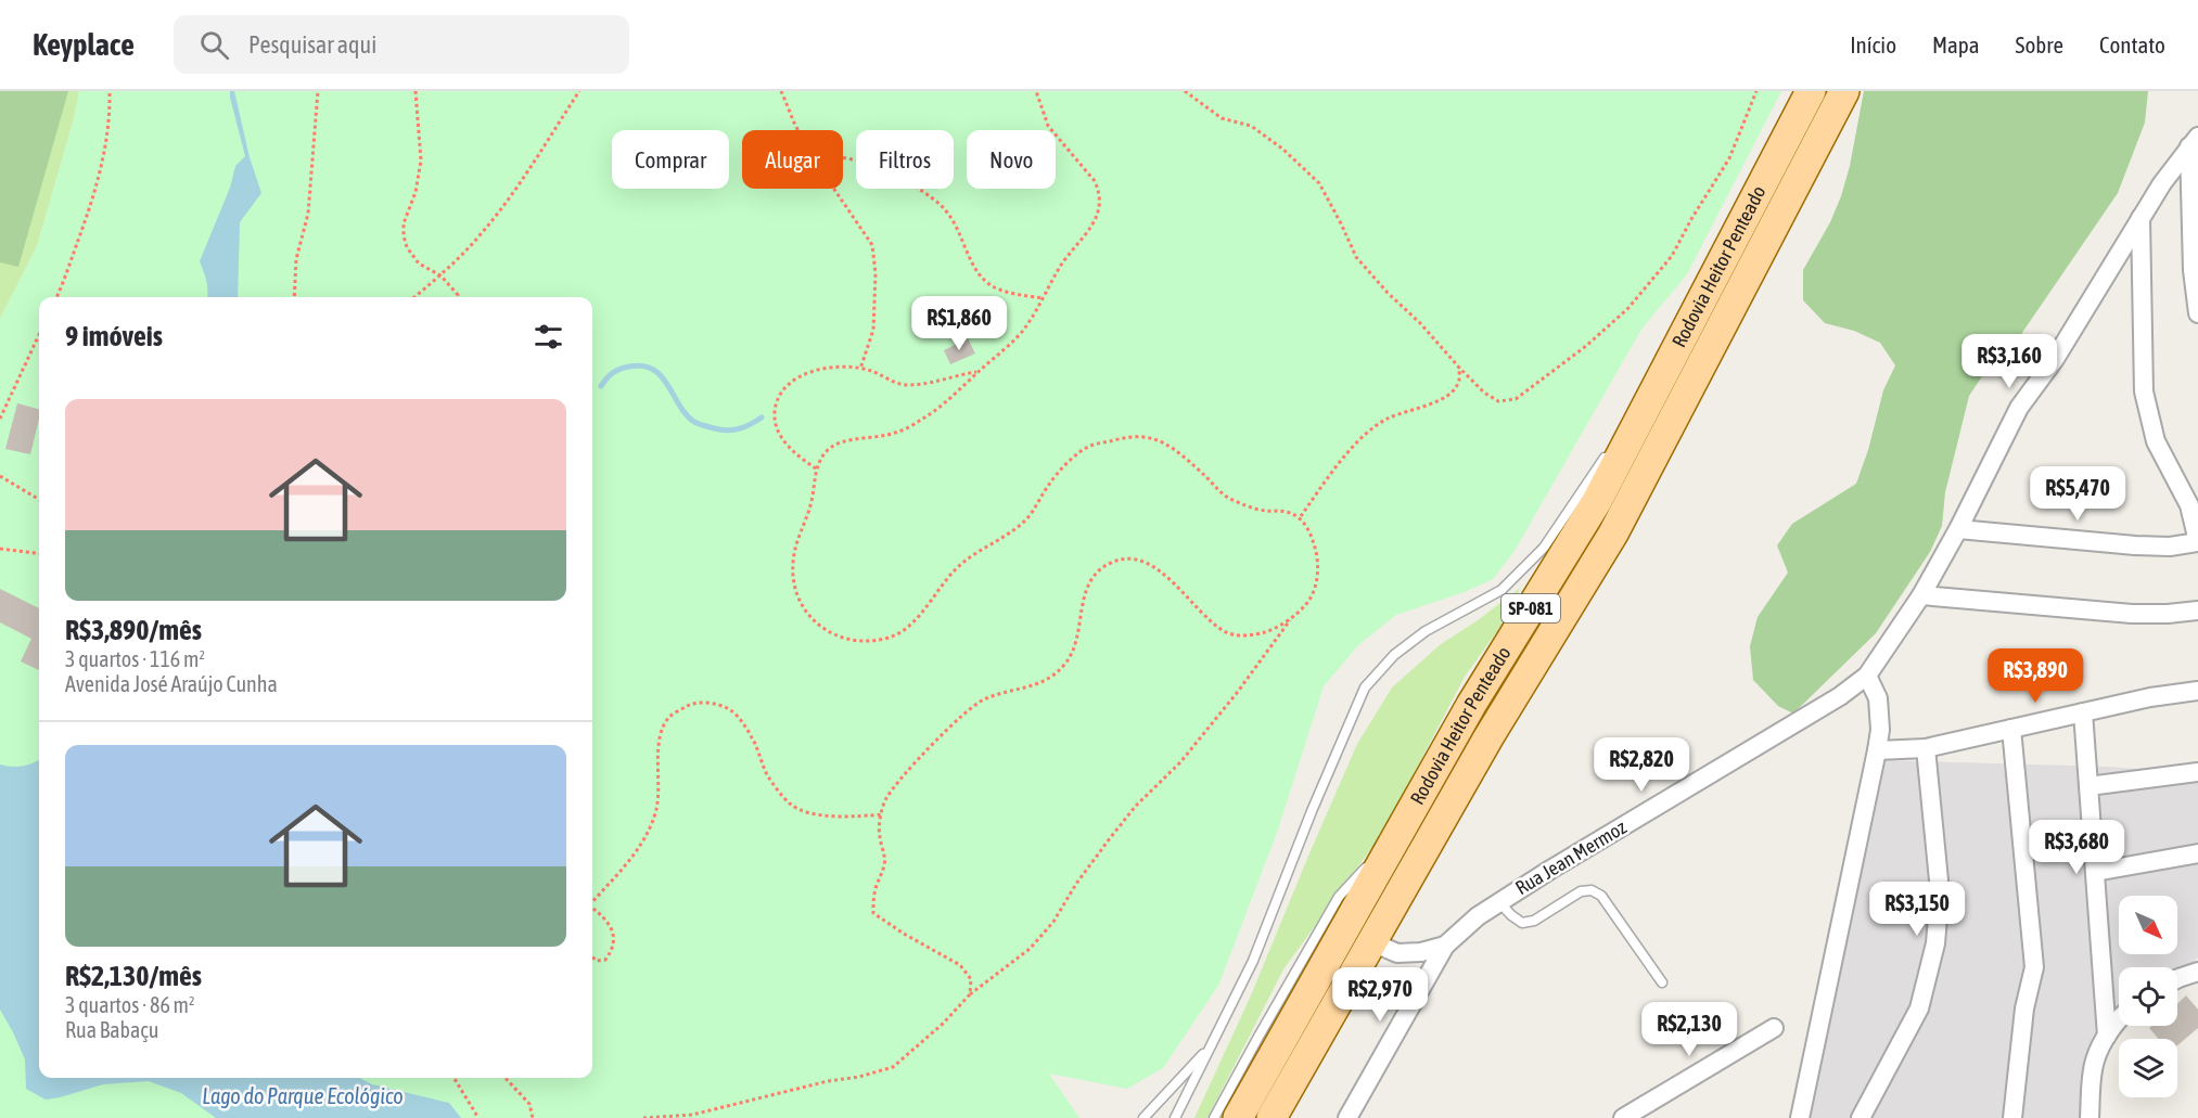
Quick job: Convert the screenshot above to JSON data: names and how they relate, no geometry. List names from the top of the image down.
{
  "streets": {
    "main road": ["Rodovia Heitor Penteado", "SP-081"],
    "street": ["Rua Jean Mermoz"]
  },
  "water": ["Lago do Parque Ecológico"],
  "north": "bottom right",
  "page": {
    "header": "Keyplace",
    "search": "Pesquisar aqui",
    "nav": [
      "Início",
      "Mapa",
      "Sobre",
      "Contato"
    ],
    "chip": [
      "Comprar",
      "Alugar",
      "Filtros",
      "Novo"
    ],
    "price": [
      "R$1,860",
      "R$3,160",
      "R$5,470",
      "R$3,890",
      "R$2,820",
      "R$3,680",
      "R$3,150",
      "R$2,970",
      "R$2,130"
    ],
    "heading": "9 imóveis",
    "list": [
      {
        "name": "R$3,890/mês",
        "note": "3 quartos · 116 m² · Avenida José Araújo Cunha"
      },
      {
        "name": "R$2,130/mês",
        "note": "3 quartos · 86 m² · Rua Babaçu"
      }
    ]
  }
}
